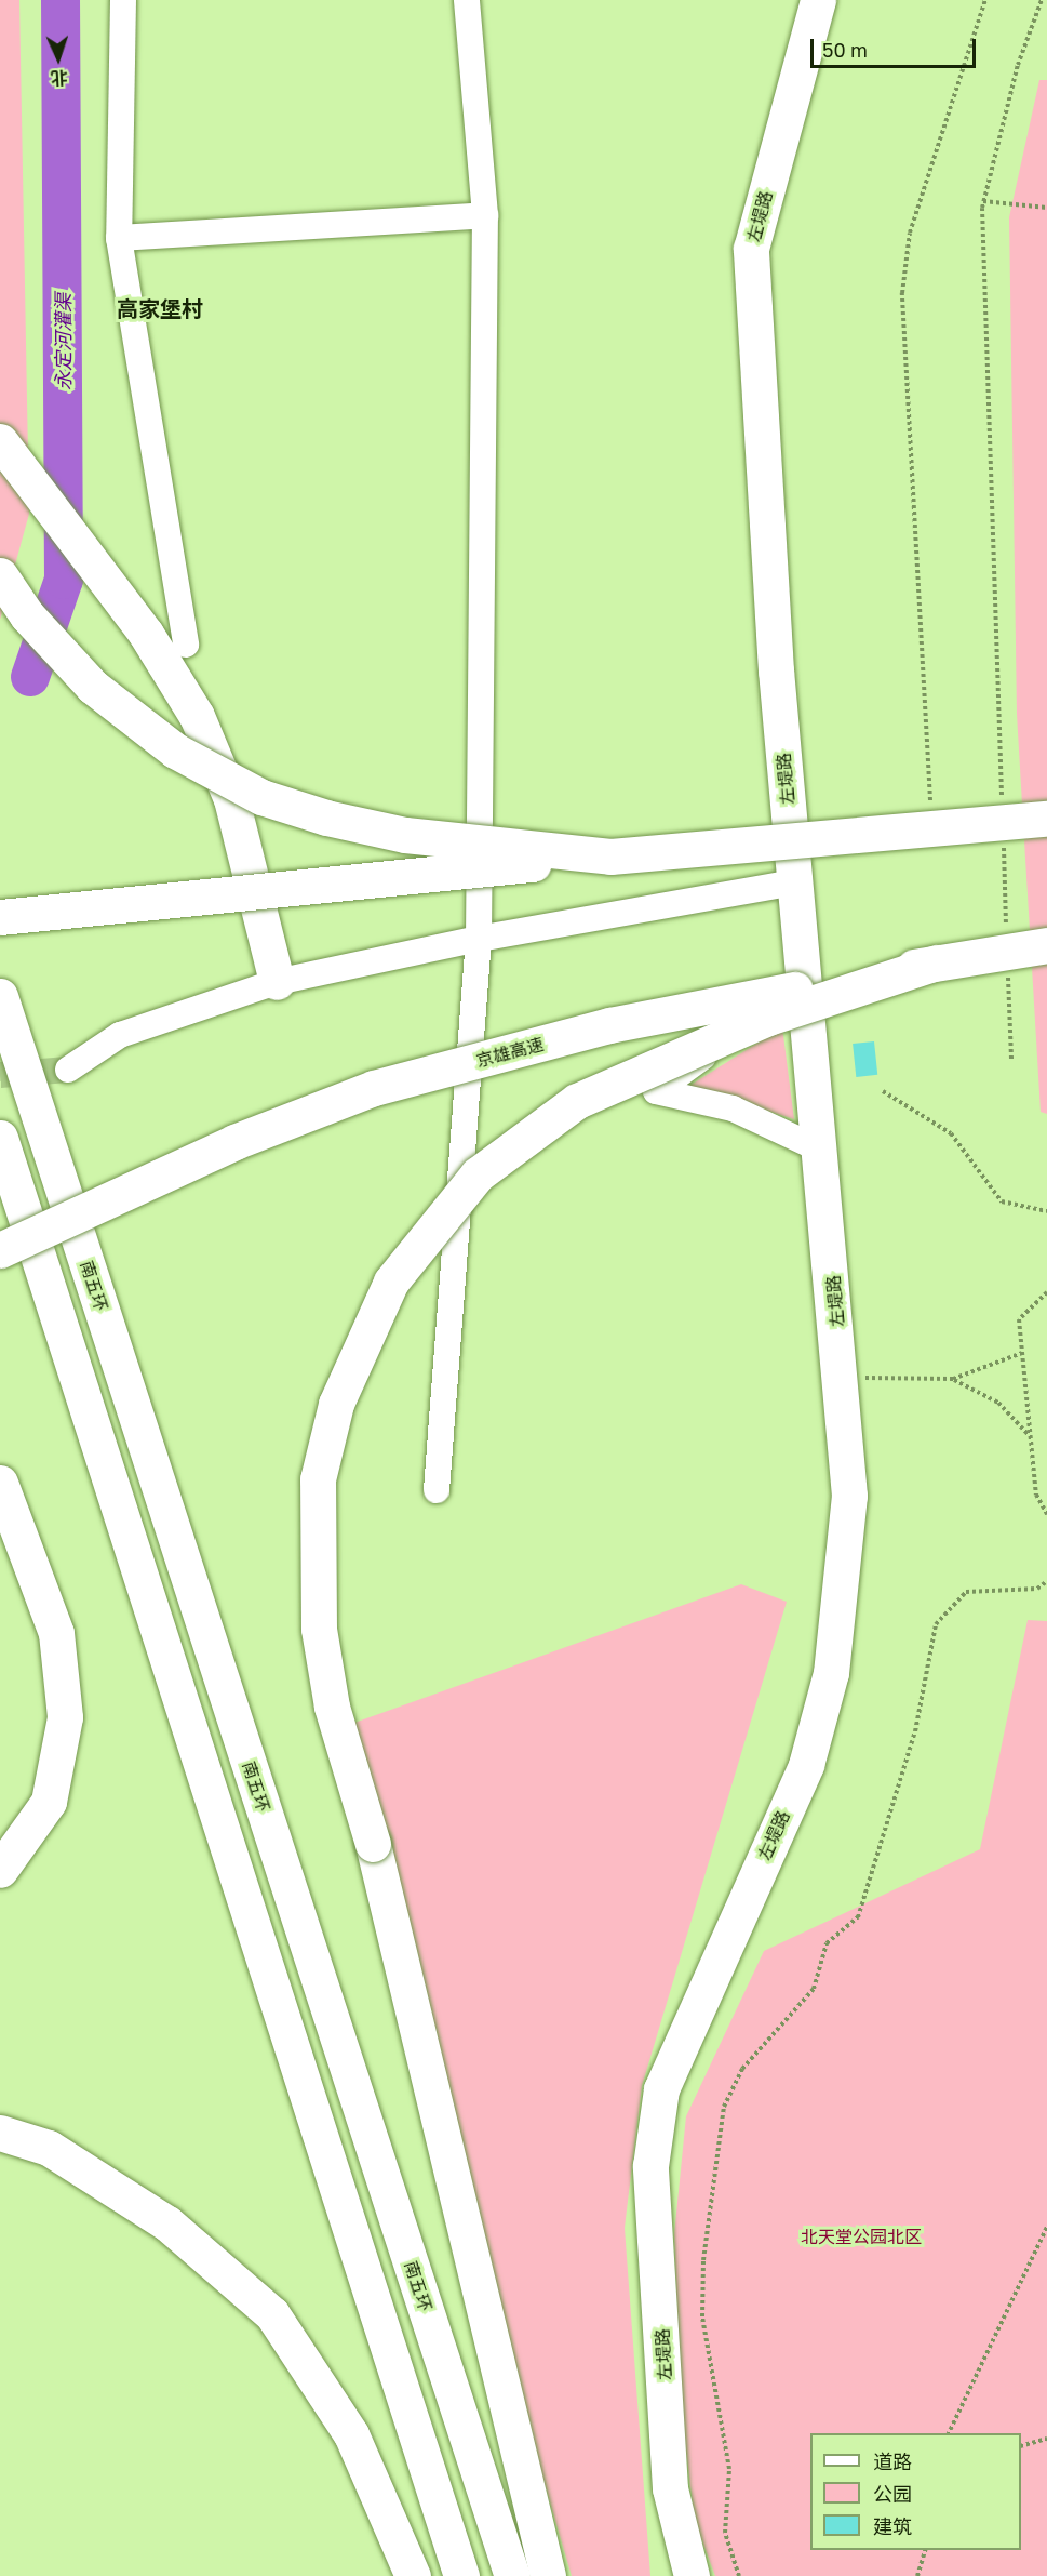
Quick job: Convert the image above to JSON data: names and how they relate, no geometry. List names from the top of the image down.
{
  "streets": {
    "main road": ["左堤路", "京雄高速", "南五环"]
  },
  "districts": ["高家堡村"],
  "water": ["永定河灌渠"],
  "parks": ["北天堂公园北区"],
  "legend": ["道路", "公园", "建筑"],
  "scale_bar": "50 m",
  "north": "bottom"
}
